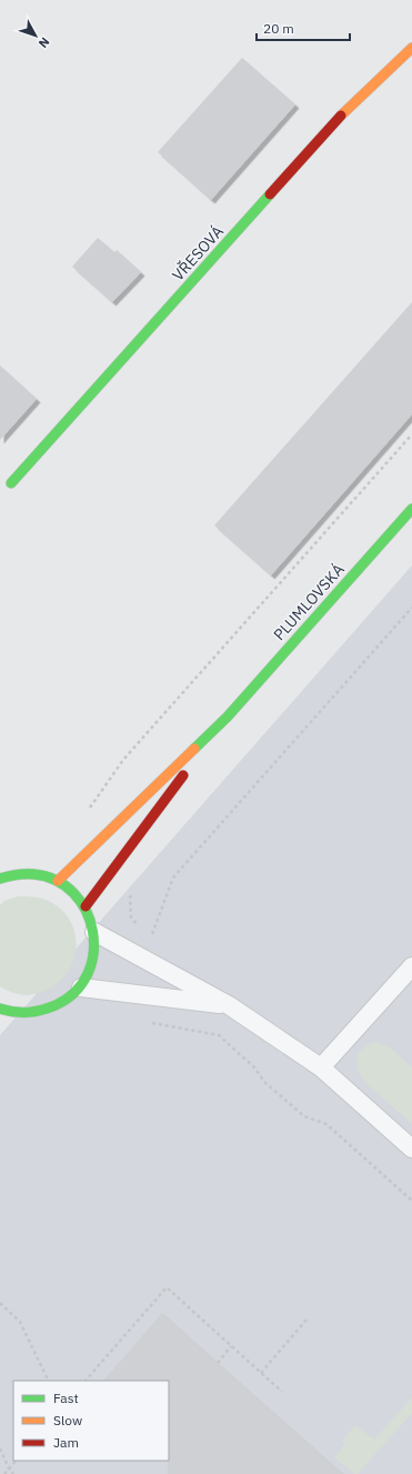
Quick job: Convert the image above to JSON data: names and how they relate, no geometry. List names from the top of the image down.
{
  "streets": {
    "main road": ["VŘESOVÁ", "PLUMLOVSKÁ"]
  },
  "legend": ["Fast", "Slow", "Jam"],
  "scale_bar": "20 m",
  "north": "bottom right"
}
